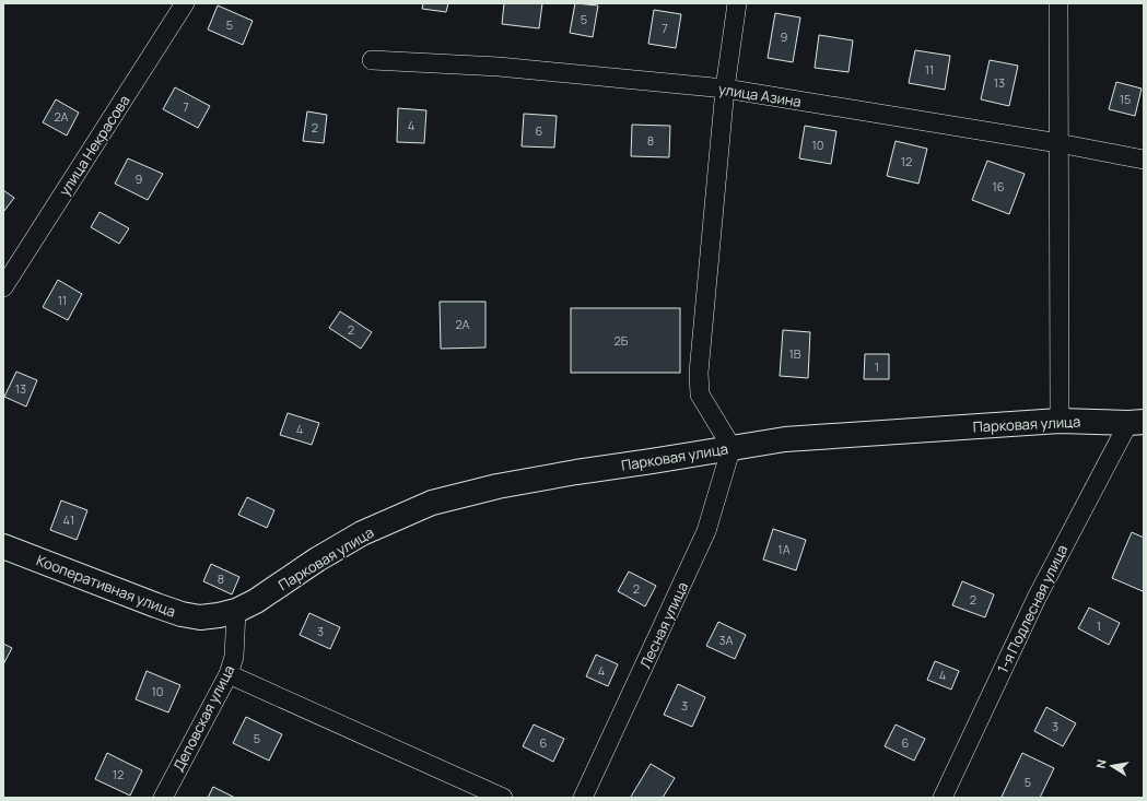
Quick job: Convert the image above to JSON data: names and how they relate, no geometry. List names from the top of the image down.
{
  "streets": {
    "main road": ["Парковая улица", "Кооперативная улица"],
    "street": [
      "улица Азина",
      "улица Некрасова",
      "1-я Подлесная улица",
      "Лесная улица",
      "Деповская улица"
    ]
  },
  "crossings": [
    ["Парковая улица", "Кооперативная улица"],
    ["Парковая улица", "1-я Подлесная улица"],
    ["Парковая улица", "Лесная улица"],
    ["Парковая улица", "Деповская улица"],
    ["Кооперативная улица", "Деповская улица"]
  ],
  "house_numbers": [
    "5",
    "5",
    "7",
    "9",
    "11",
    "13",
    "15",
    "7",
    "2А",
    "4",
    "2",
    "6",
    "8",
    "10",
    "12",
    "9",
    "16",
    "11",
    "2А",
    "2",
    "2Б",
    "1В",
    "1",
    "13",
    "4",
    "41",
    "1А",
    "8",
    "2",
    "2",
    "1",
    "3",
    "3А",
    "4",
    "4",
    "10",
    "3",
    "3",
    "5",
    "6",
    "6",
    "12",
    "5"
  ],
  "north": "left"
}
